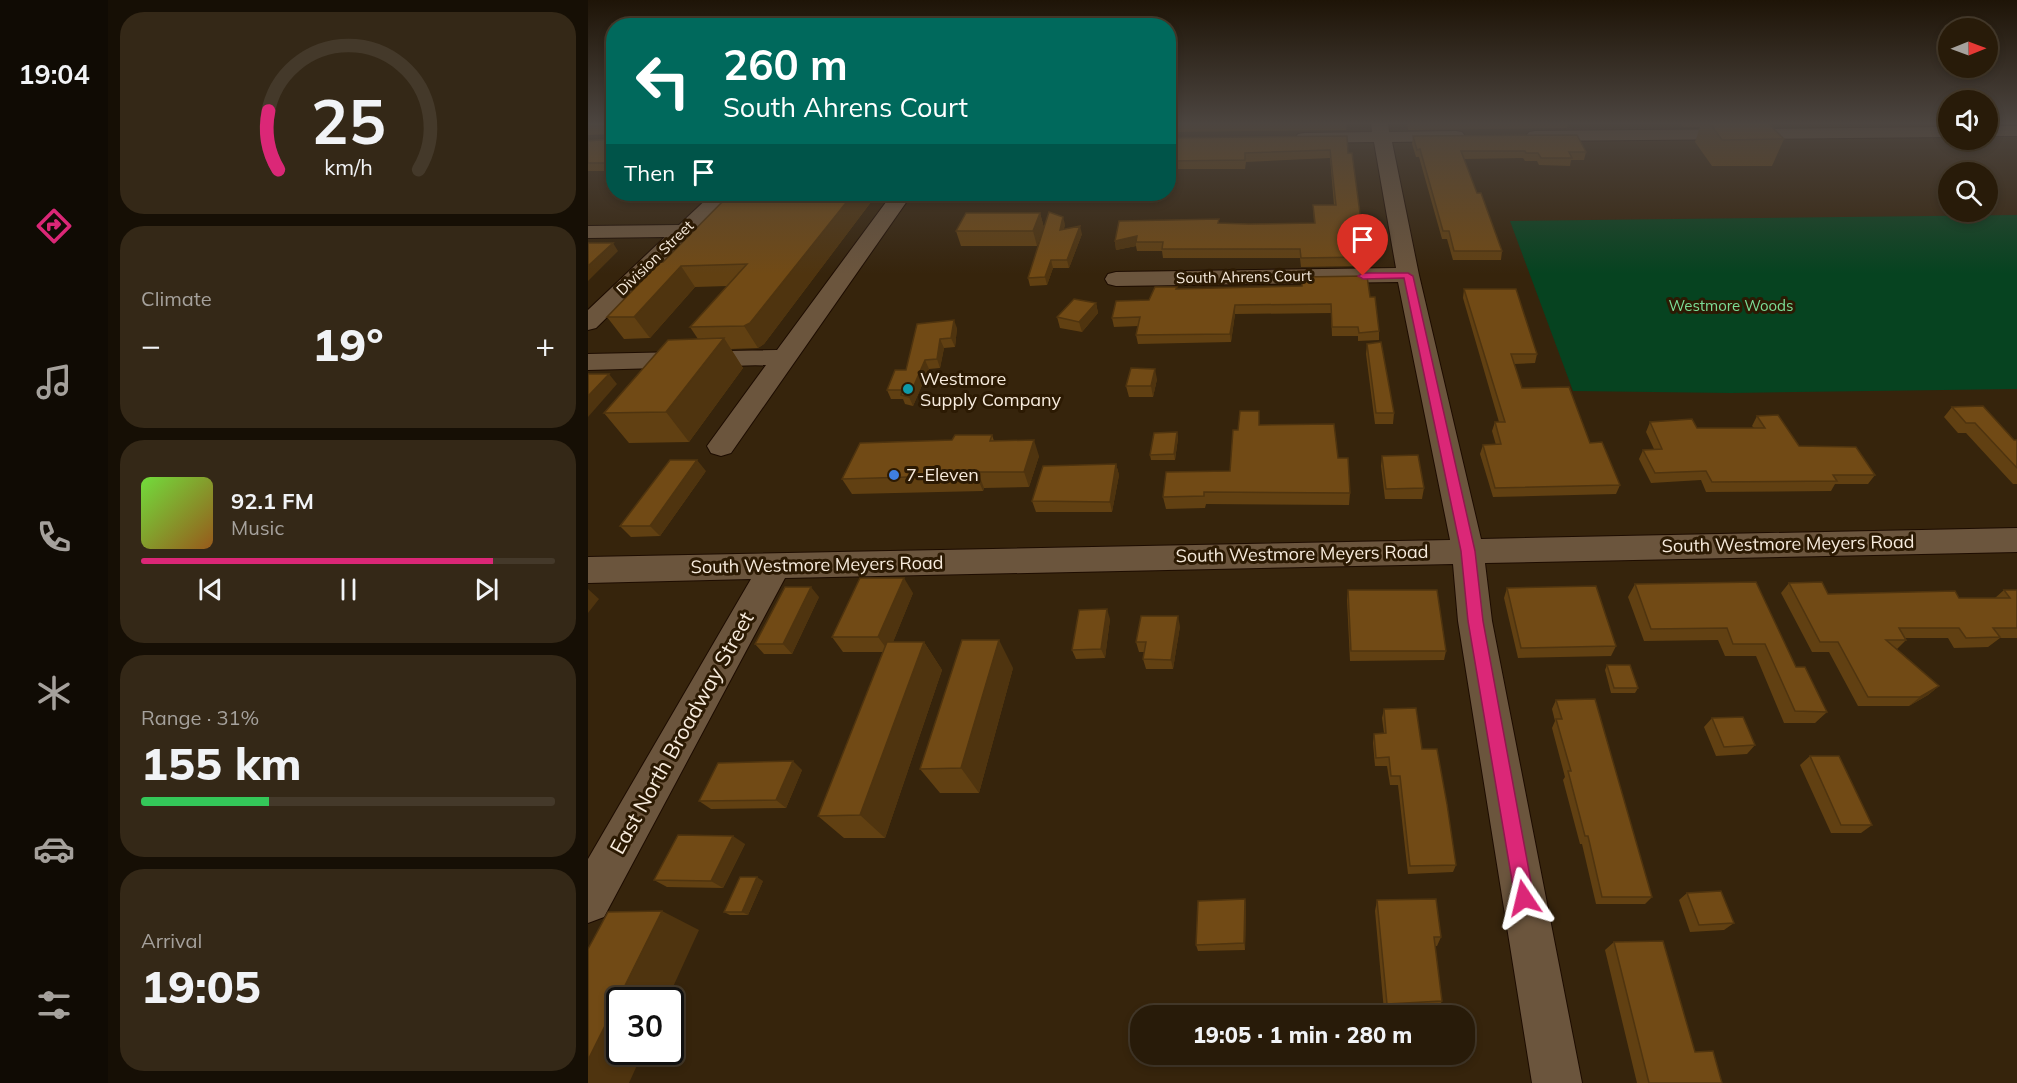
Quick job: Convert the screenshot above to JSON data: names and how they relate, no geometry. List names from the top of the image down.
{
  "streets": {
    "street": [
      "Division Street",
      "South Ahrens Court",
      "South Westmore Meyers Road",
      "East North Broadway Street"
    ]
  },
  "crossings": [
    ["South Westmore Meyers Road", "East North Broadway Street"]
  ],
  "parks": ["Westmore Woods"],
  "places": ["Westmore Supply Company", "7-Eleven"],
  "north": "right",
  "page": {
    "tabs": "19:04",
    "turn": ["260 m", "South Ahrens Court"],
    "then": "Then",
    "tile": [
      "Climate",
      ["Range · 31%", "155 km"],
      ["Arrival", "19:05"]
    ],
    "heat": ["−", "19°", "+"],
    "song": ["92.1 FM", "Music"],
    "limit": "30",
    "trip": "19:05 · 1 min · 280 m",
    "gauge": ["25", "km/h"]
  }
}
